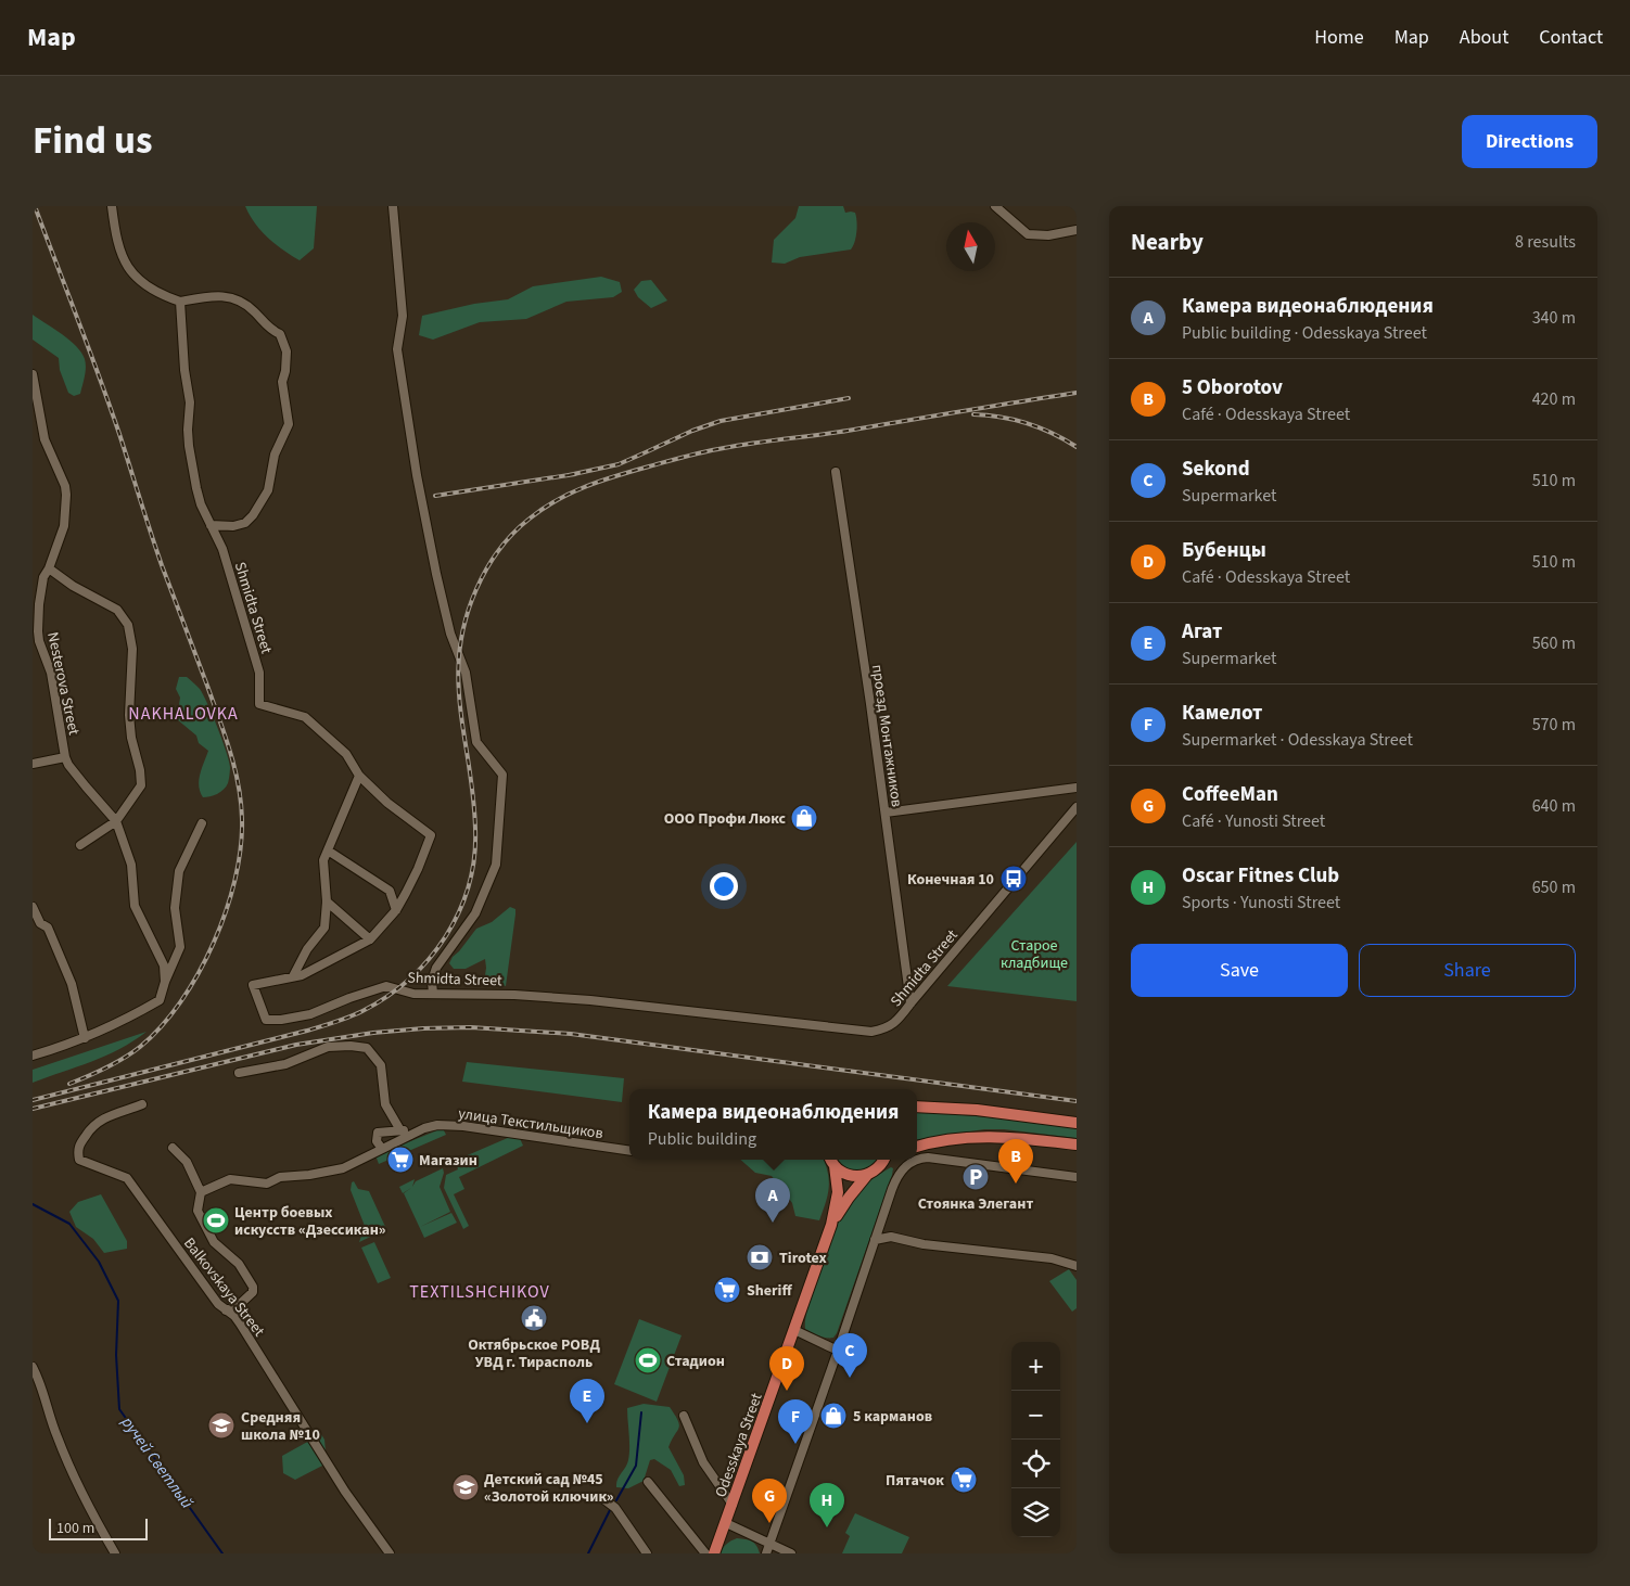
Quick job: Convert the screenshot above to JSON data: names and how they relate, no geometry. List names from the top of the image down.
{
  "streets": {
    "main road": ["Odesskaya Street"],
    "street": [
      "Shmidta Street",
      "Nesterova Street",
      "проезд Монтажников",
      "улица Текстильщиков",
      "Balkovskaya Street"
    ]
  },
  "crossings": [
    ["Shmidta Street", "проезд Монтажников"]
  ],
  "districts": ["NAKHALOVKA", "TEXTILSHCHIKOV"],
  "water": ["ручей Светлый"],
  "parks": ["Старое кладбище"],
  "places": {
    "shop": ["ООО Профи Люкс", "5 карманов"],
    "bus stop": ["Конечная 10"],
    "supermarket": ["Магазин", "Sheriff", "Пятачок"],
    "parking": ["Стоянка Элегант"],
    "sports": ["Центр боевых искусств «Дзессикан»", "Стадион"],
    "bank": ["Tirotex"],
    "public building": ["Октябрьское РОВД УВД г. Тирасполь"],
    "school or university": ["Средняя школа №10", "Детский сад №45 «Золотой ключик»"]
  },
  "scale_bar": "100 m",
  "north": "top",
  "page": {
    "header": "Map",
    "nav": [
      "Home",
      "Map",
      "About",
      "Contact"
    ],
    "title": "Find us",
    "buttons": [
      "Directions",
      ["Save", "Share"]
    ],
    "heading": ["Nearby", "8 results"],
    "list": [
      {
        "mark": "A",
        "name": "Камера видеонаблюдения",
        "note": "Public building · Odesskaya Street",
        "value": "340 m"
      },
      {
        "mark": "B",
        "name": "5 Oborotov",
        "note": "Café · Odesskaya Street",
        "value": "420 m"
      },
      {
        "mark": "C",
        "name": "Sekond",
        "note": "Supermarket",
        "value": "510 m"
      },
      {
        "mark": "D",
        "name": "Бубенцы",
        "note": "Café · Odesskaya Street",
        "value": "510 m"
      },
      {
        "mark": "E",
        "name": "Агат",
        "note": "Supermarket",
        "value": "560 m"
      },
      {
        "mark": "F",
        "name": "Камелот",
        "note": "Supermarket · Odesskaya Street",
        "value": "570 m"
      },
      {
        "mark": "G",
        "name": "CoffeeMan",
        "note": "Café · Yunosti Street",
        "value": "640 m"
      },
      {
        "mark": "H",
        "name": "Oscar Fitnes Club",
        "note": "Sports · Yunosti Street",
        "value": "650 m"
      }
    ],
    "popup": ["Камера видеонаблюдения", "Public building"],
    "pins": [
      "B",
      "A",
      "C",
      "D",
      "E",
      "F",
      "G",
      "H"
    ],
    "map_buttons": ["+", "−"],
    "scale": "100 m"
  }
}
